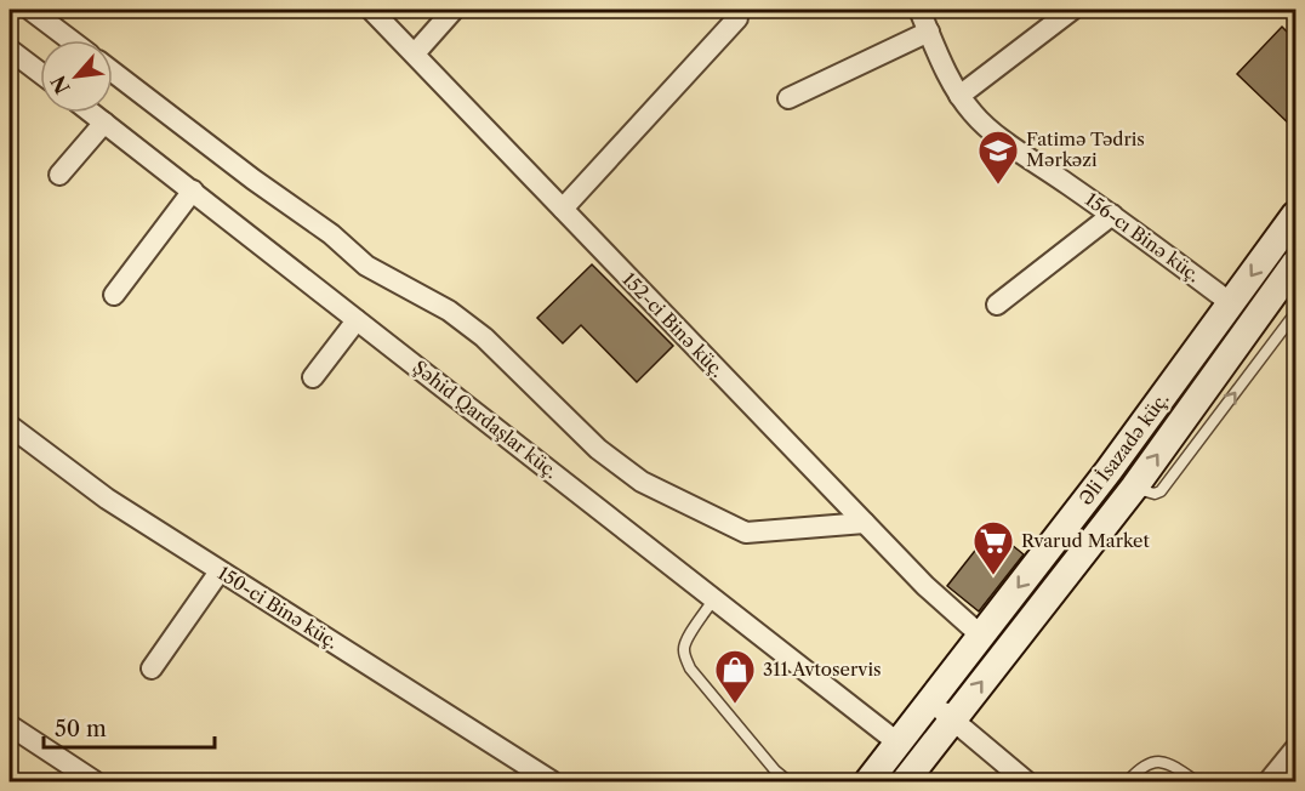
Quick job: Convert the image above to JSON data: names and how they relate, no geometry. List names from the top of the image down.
{
  "streets": {
    "main road": ["Əli İsazadə küç."],
    "street": [
      "156-cı Binə küç.",
      "152-ci Binə küç.",
      "Şəhid Qardaşlar küç.",
      "150-ci Binə küç."
    ]
  },
  "crossings": [
    ["156-cı Binə küç.", "Əli İsazadə küç."],
    ["152-ci Binə küç.", "Əli İsazadə küç."],
    ["Şəhid Qardaşlar küç.", "Əli İsazadə küç."]
  ],
  "places": {
    "school or university": ["Fatimə Tədris Mərkəzi"],
    "supermarket": ["Rvarud Market"],
    "shop": ["311 Avtoservis"]
  },
  "scale_bar": "50 m",
  "north": "bottom left"
}
